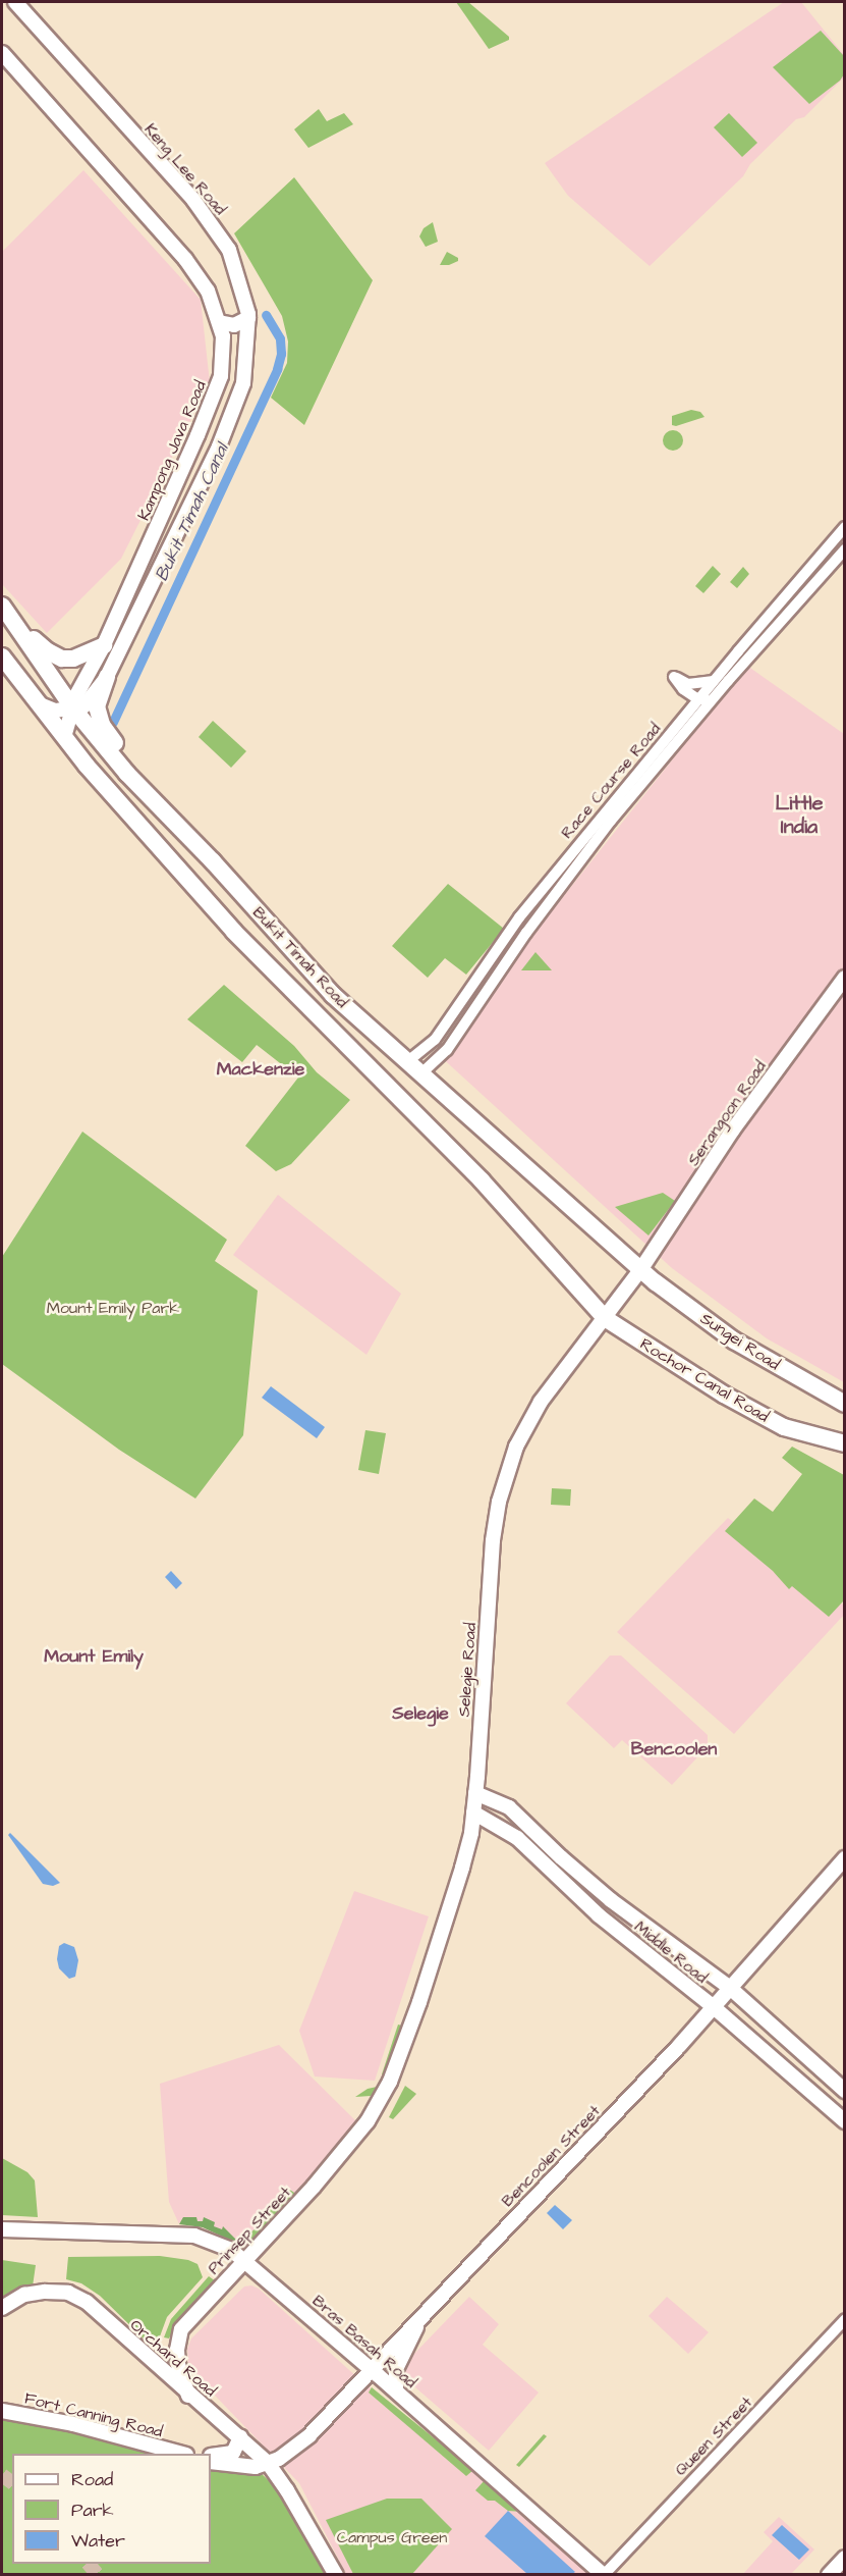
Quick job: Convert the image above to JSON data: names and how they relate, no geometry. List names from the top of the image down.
{
  "streets": {
    "highway": ["Bukit Timah Road", "Sungei Road", "Rochor Canal Road"],
    "main road": [
      "Keng Lee Road",
      "Kampong Java Road",
      "Serangoon Road",
      "Selegie Road",
      "Middle Road",
      "Bencoolen Street",
      "Prinsep Street",
      "Bras Basah Road",
      "Orchard Road",
      "Fort Canning Road"
    ],
    "street": ["Race Course Road", "Queen Street"]
  },
  "crossings": [
    ["Keng Lee Road", "Kampong Java Road"],
    ["Keng Lee Road", "Bukit Timah Road"],
    ["Kampong Java Road", "Bukit Timah Road"],
    ["Race Course Road", "Bukit Timah Road"],
    ["Bukit Timah Road", "Serangoon Road"],
    ["Bukit Timah Road", "Sungei Road"],
    ["Bukit Timah Road", "Rochor Canal Road"],
    ["Bukit Timah Road", "Selegie Road"],
    ["Serangoon Road", "Sungei Road"],
    ["Serangoon Road", "Selegie Road"],
    ["Sungei Road", "Selegie Road"],
    ["Rochor Canal Road", "Selegie Road"],
    ["Selegie Road", "Middle Road"],
    ["Selegie Road", "Prinsep Street"],
    ["Middle Road", "Bencoolen Street"],
    ["Bencoolen Street", "Bras Basah Road"],
    ["Bencoolen Street", "Orchard Road"],
    ["Prinsep Street", "Bras Basah Road"],
    ["Prinsep Street", "Orchard Road"],
    ["Bras Basah Road", "Queen Street"]
  ],
  "districts": [
    "Little India",
    "Mackenzie",
    "Mount Emily",
    "Selegie",
    "Bencoolen"
  ],
  "water": ["Bukit Timah Canal"],
  "parks": ["Mount Emily Park", "Campus Green"],
  "legend": ["Road", "Park", "Water"]
}
